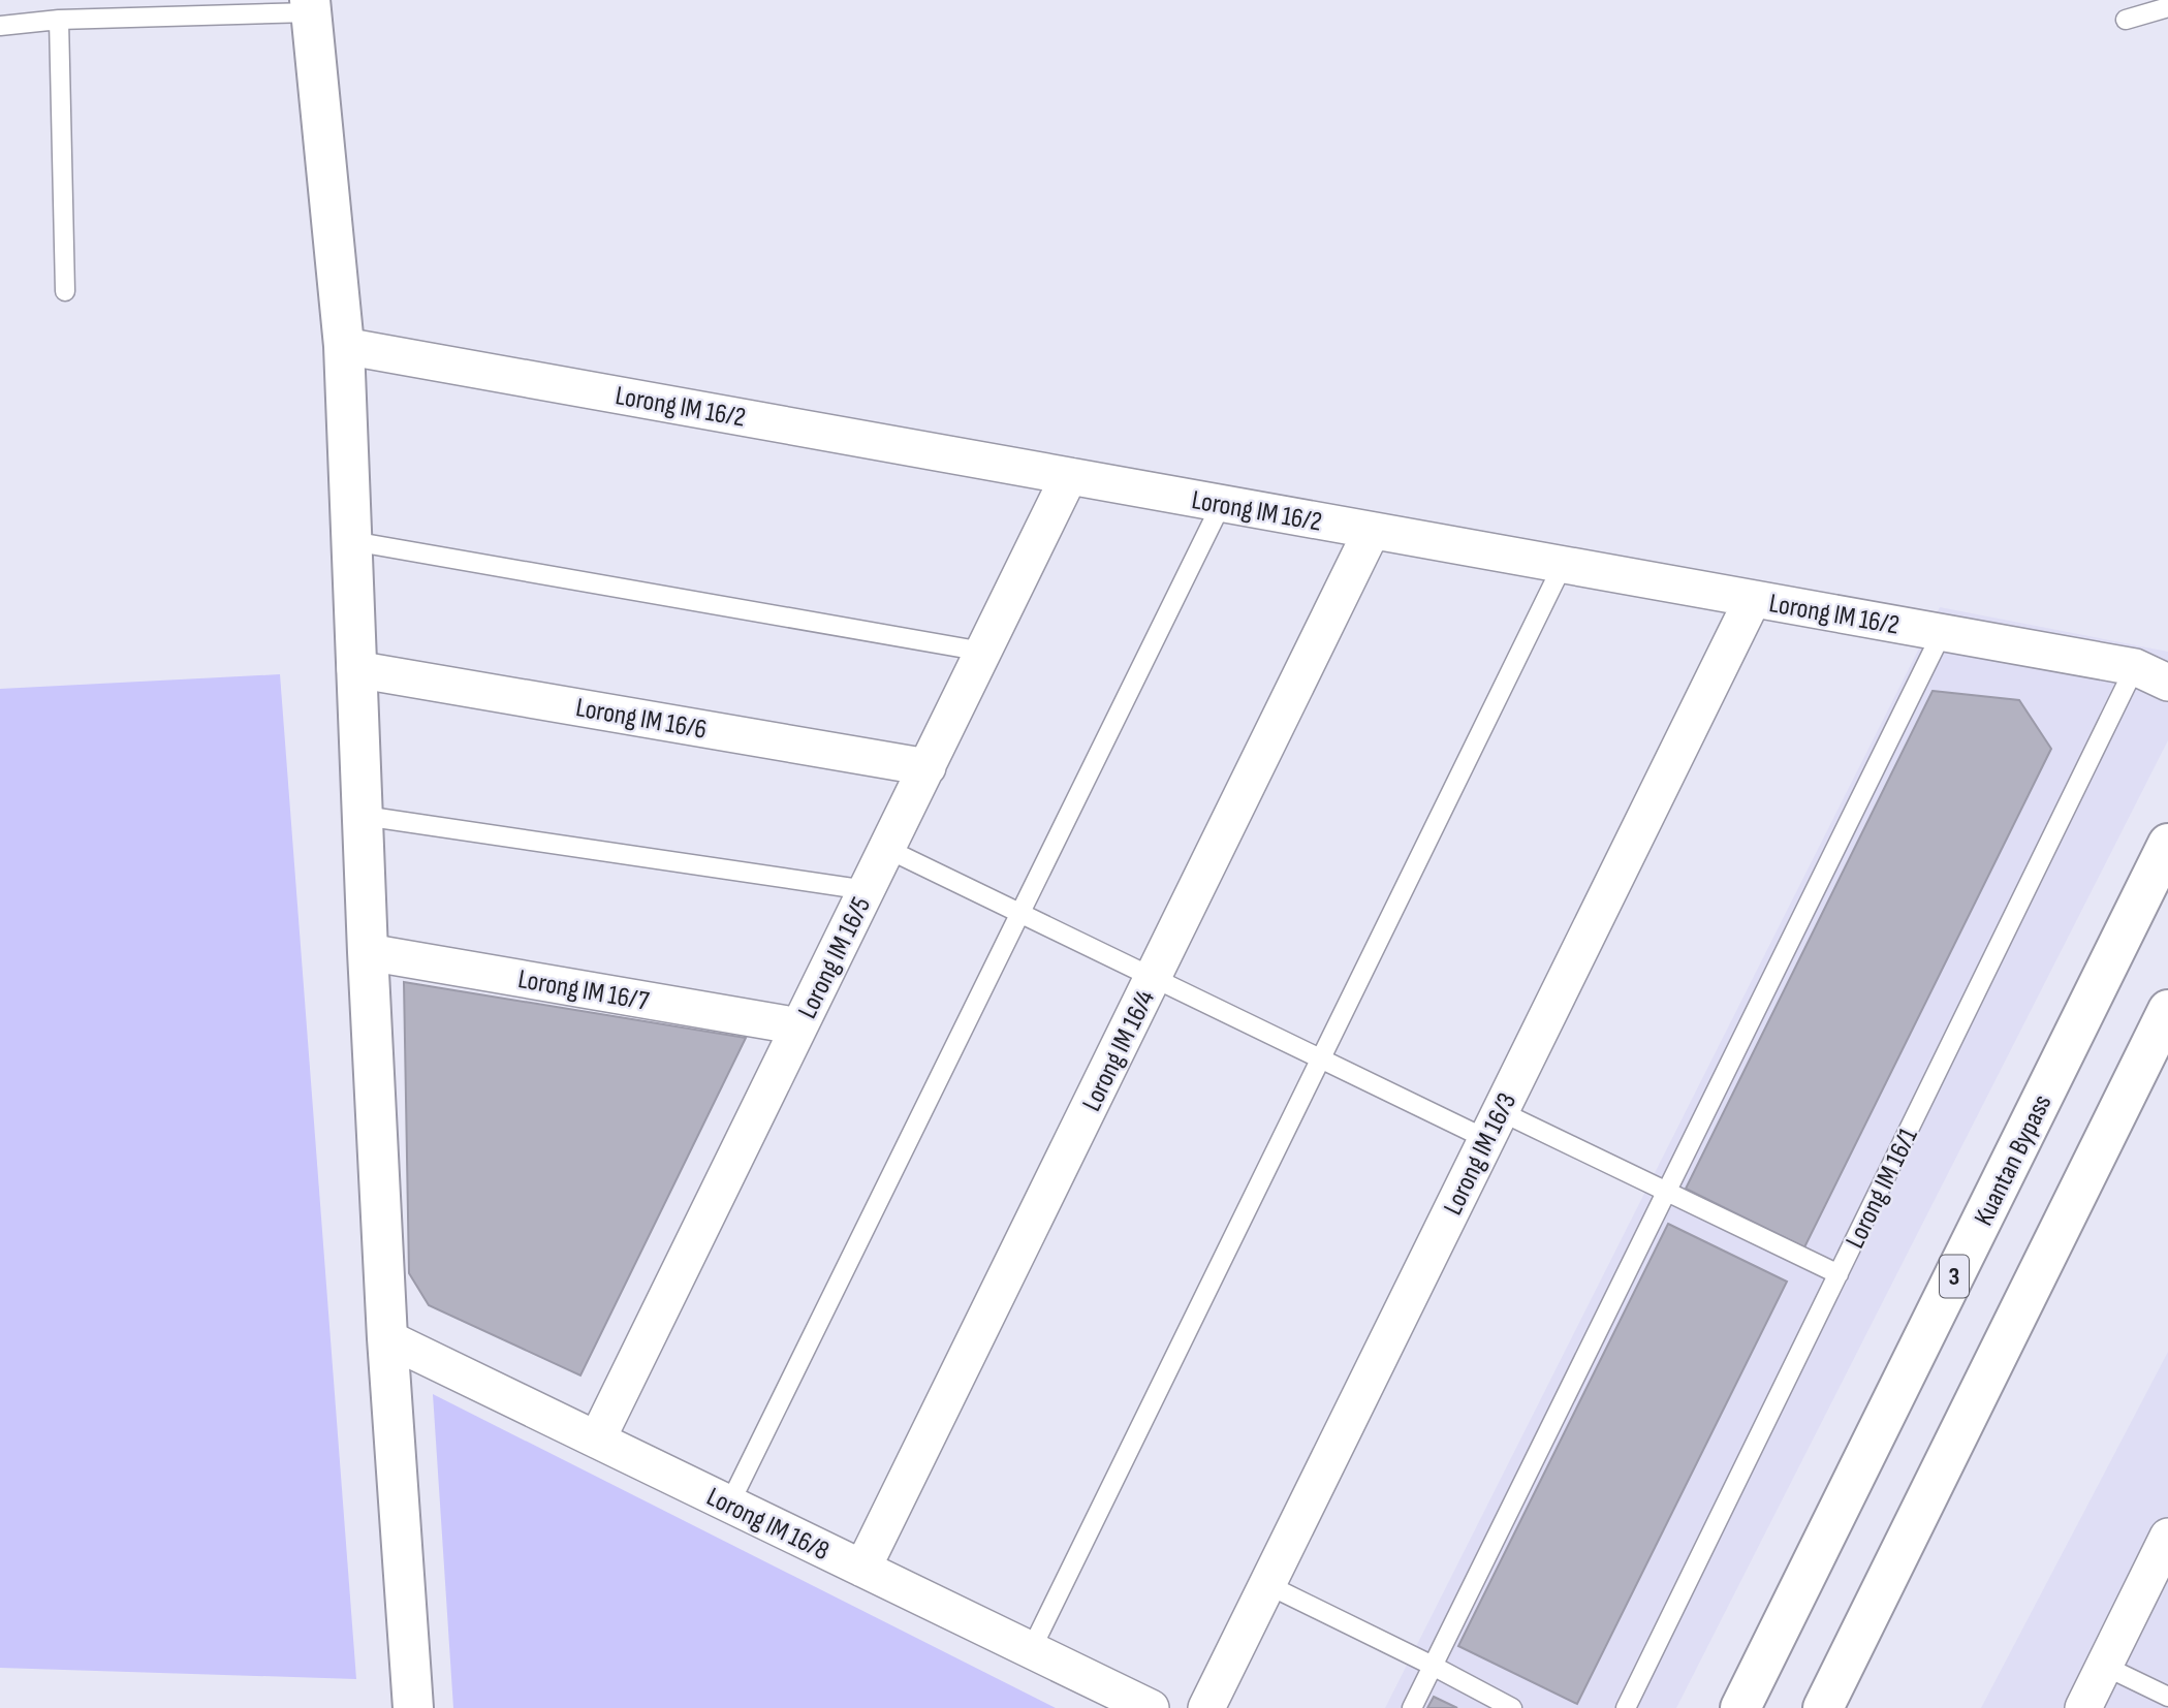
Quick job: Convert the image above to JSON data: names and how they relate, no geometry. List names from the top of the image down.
{
  "streets": {
    "main road": ["Kuantan Bypass", "3"],
    "street": [
      "Lorong IM 16/2",
      "Lorong IM 16/6",
      "Lorong IM 16/5",
      "Lorong IM 16/7",
      "Lorong IM 16/4",
      "Lorong IM 16/3",
      "Lorong IM 16/8"
    ],
    "lane": ["Lorong IM 16/1"]
  },
  "crossings": [
    ["Lorong IM 16/2", "Lorong IM 16/5"],
    ["Lorong IM 16/2", "Lorong IM 16/4"],
    ["Lorong IM 16/2", "Lorong IM 16/3"],
    ["Lorong IM 16/2", "Lorong IM 16/1"],
    ["Lorong IM 16/6", "Lorong IM 16/5"],
    ["Lorong IM 16/5", "Lorong IM 16/7"],
    ["Lorong IM 16/5", "Lorong IM 16/8"],
    ["Lorong IM 16/4", "Lorong IM 16/8"]
  ]
}
